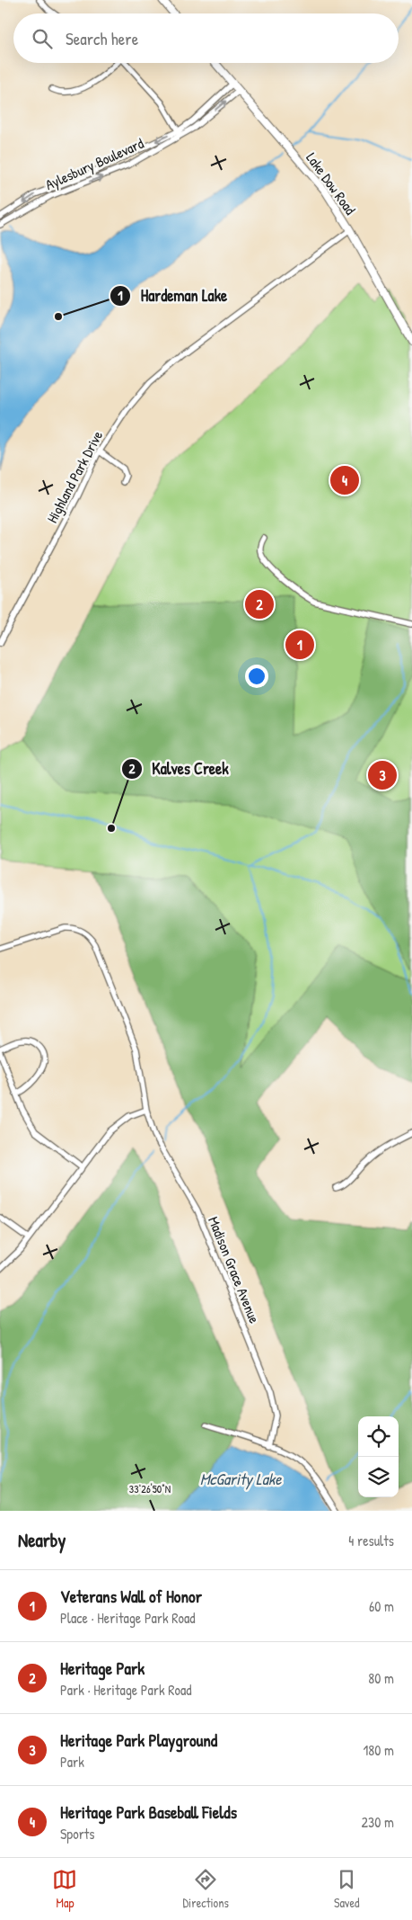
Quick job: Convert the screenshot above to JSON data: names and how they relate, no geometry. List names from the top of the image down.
{
  "streets": {
    "street": [
      "Aylesbury Boulevard",
      "Lake Dow Road",
      "Highland Park Drive",
      "Madison Grace Avenue"
    ]
  },
  "crossings": [
    ["Aylesbury Boulevard", "Lake Dow Road"],
    ["Lake Dow Road", "Highland Park Drive"]
  ],
  "water": ["McGarity Lake"],
  "places": ["Hardeman Lake", "Kalves Creek"],
  "page": {
    "search": "Search here",
    "pins": [
      "4",
      "2",
      "1",
      "3"
    ],
    "heading": ["Nearby", "4 results"],
    "list": [
      {
        "mark": "1",
        "name": "Veterans Wall of Honor",
        "note": "Place · Heritage Park Road",
        "value": "60 m"
      },
      {
        "mark": "2",
        "name": "Heritage Park",
        "note": "Park · Heritage Park Road",
        "value": "80 m"
      },
      {
        "mark": "3",
        "name": "Heritage Park Playground",
        "note": "Park",
        "value": "180 m"
      },
      {
        "mark": "4",
        "name": "Heritage Park Baseball Fields",
        "note": "Sports",
        "value": "230 m"
      }
    ],
    "nav": ["Map", "Directions", "Saved"]
  },
  "coordinates": ["33°26'50\"N"]
}
